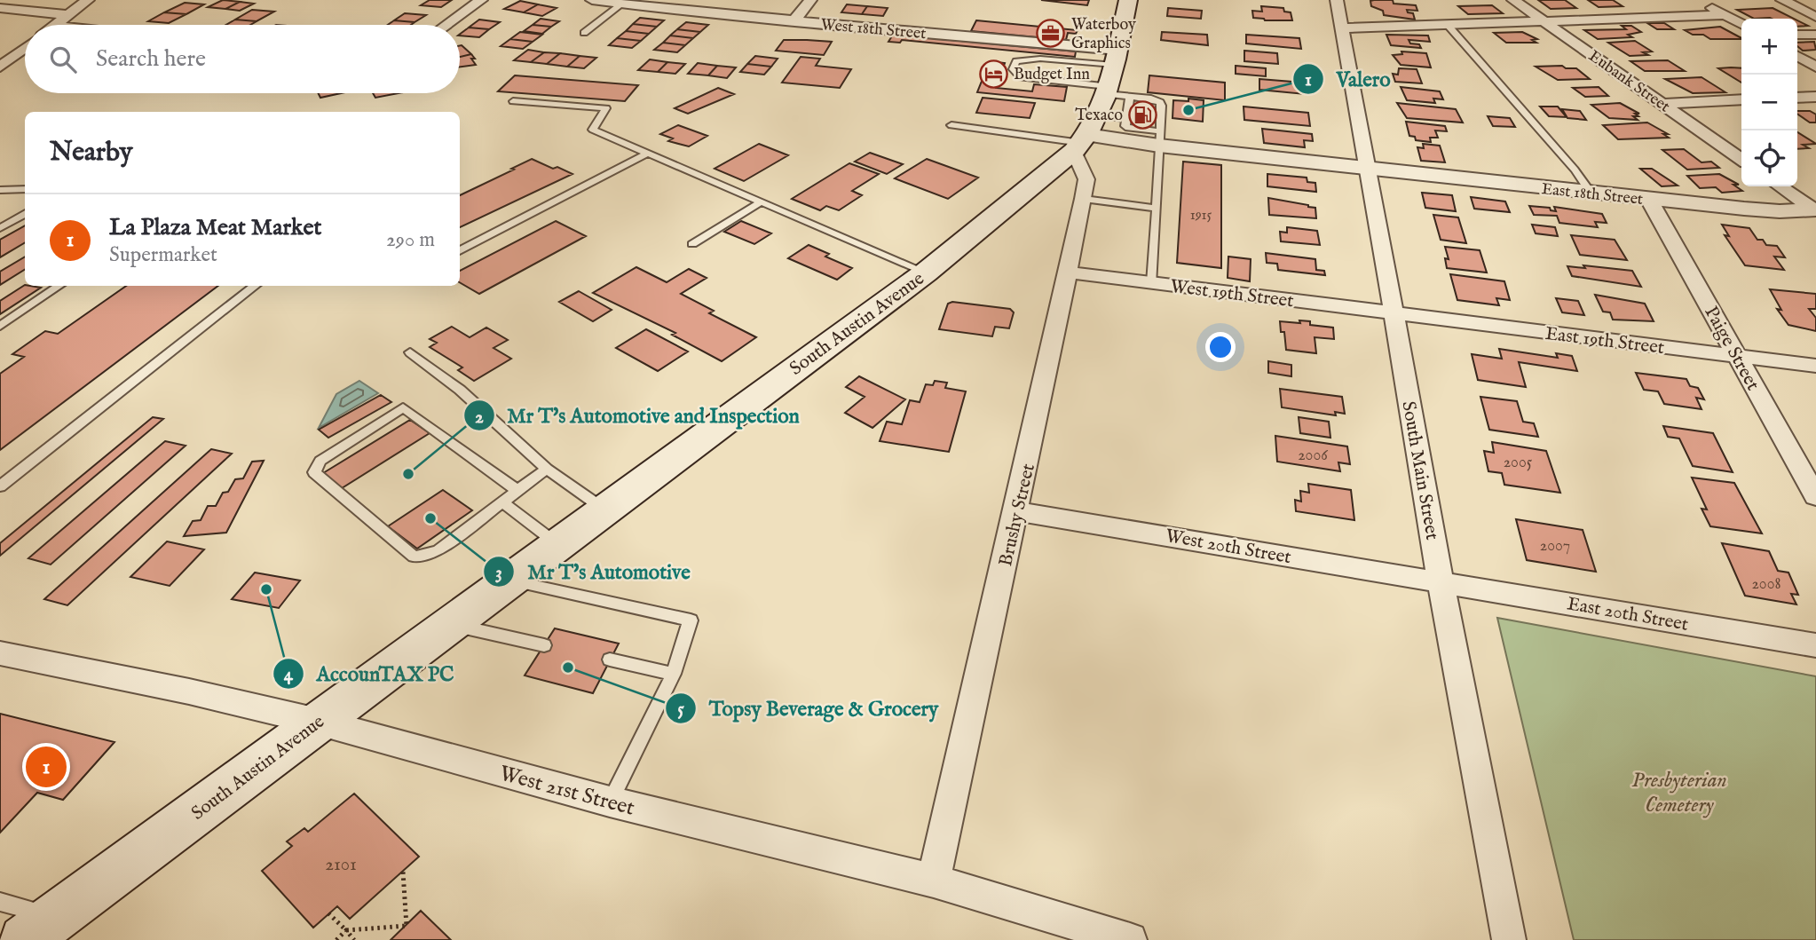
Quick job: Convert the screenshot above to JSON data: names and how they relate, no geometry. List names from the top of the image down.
{
  "streets": {
    "main road": ["South Austin Avenue"],
    "street": [
      "West 18th Street",
      "Eubank Street",
      "East 18th Street",
      "West 19th Street",
      "East 19th Street",
      "Paige Street",
      "South Main Street",
      "Brushy Street",
      "West 20th Street",
      "East 20th Street",
      "West 21st Street"
    ]
  },
  "crossings": [
    ["West 18th Street", "East 18th Street"],
    ["West 18th Street", "South Austin Avenue"],
    ["West 18th Street", "South Main Street"],
    ["West 18th Street", "Brushy Street"],
    ["East 18th Street", "Paige Street"],
    ["East 18th Street", "South Main Street"],
    ["West 19th Street", "East 19th Street"],
    ["West 19th Street", "South Main Street"],
    ["West 19th Street", "Brushy Street"],
    ["South Austin Avenue", "Brushy Street"],
    ["South Austin Avenue", "West 21st Street"],
    ["East 19th Street", "Paige Street"],
    ["East 19th Street", "South Main Street"],
    ["South Main Street", "West 20th Street"],
    ["South Main Street", "East 20th Street"],
    ["Brushy Street", "West 20th Street"],
    ["Brushy Street", "West 21st Street"],
    ["West 20th Street", "East 20th Street"]
  ],
  "parks": ["Presbyterian Cemetery"],
  "places": {
    "office": ["Waterboy Graphics"],
    "hotel": ["Budget Inn"],
    "other": [
      "Valero",
      "Mr T's Automotive and Inspection",
      "Mr T's Automotive",
      "AccounTAX PC",
      "Topsy Beverage & Grocery"
    ],
    "fuel station": ["Texaco"]
  },
  "house_numbers": [
    "1915",
    "2006",
    "2005",
    "2007",
    "2008",
    "2101"
  ],
  "page": {
    "map_buttons": ["+", "−"],
    "search": "Search here",
    "heading": "Nearby",
    "list": [
      {
        "mark": "1",
        "name": "La Plaza Meat Market",
        "note": "Supermarket",
        "value": "290 m"
      }
    ],
    "pins": "1"
  }
}
